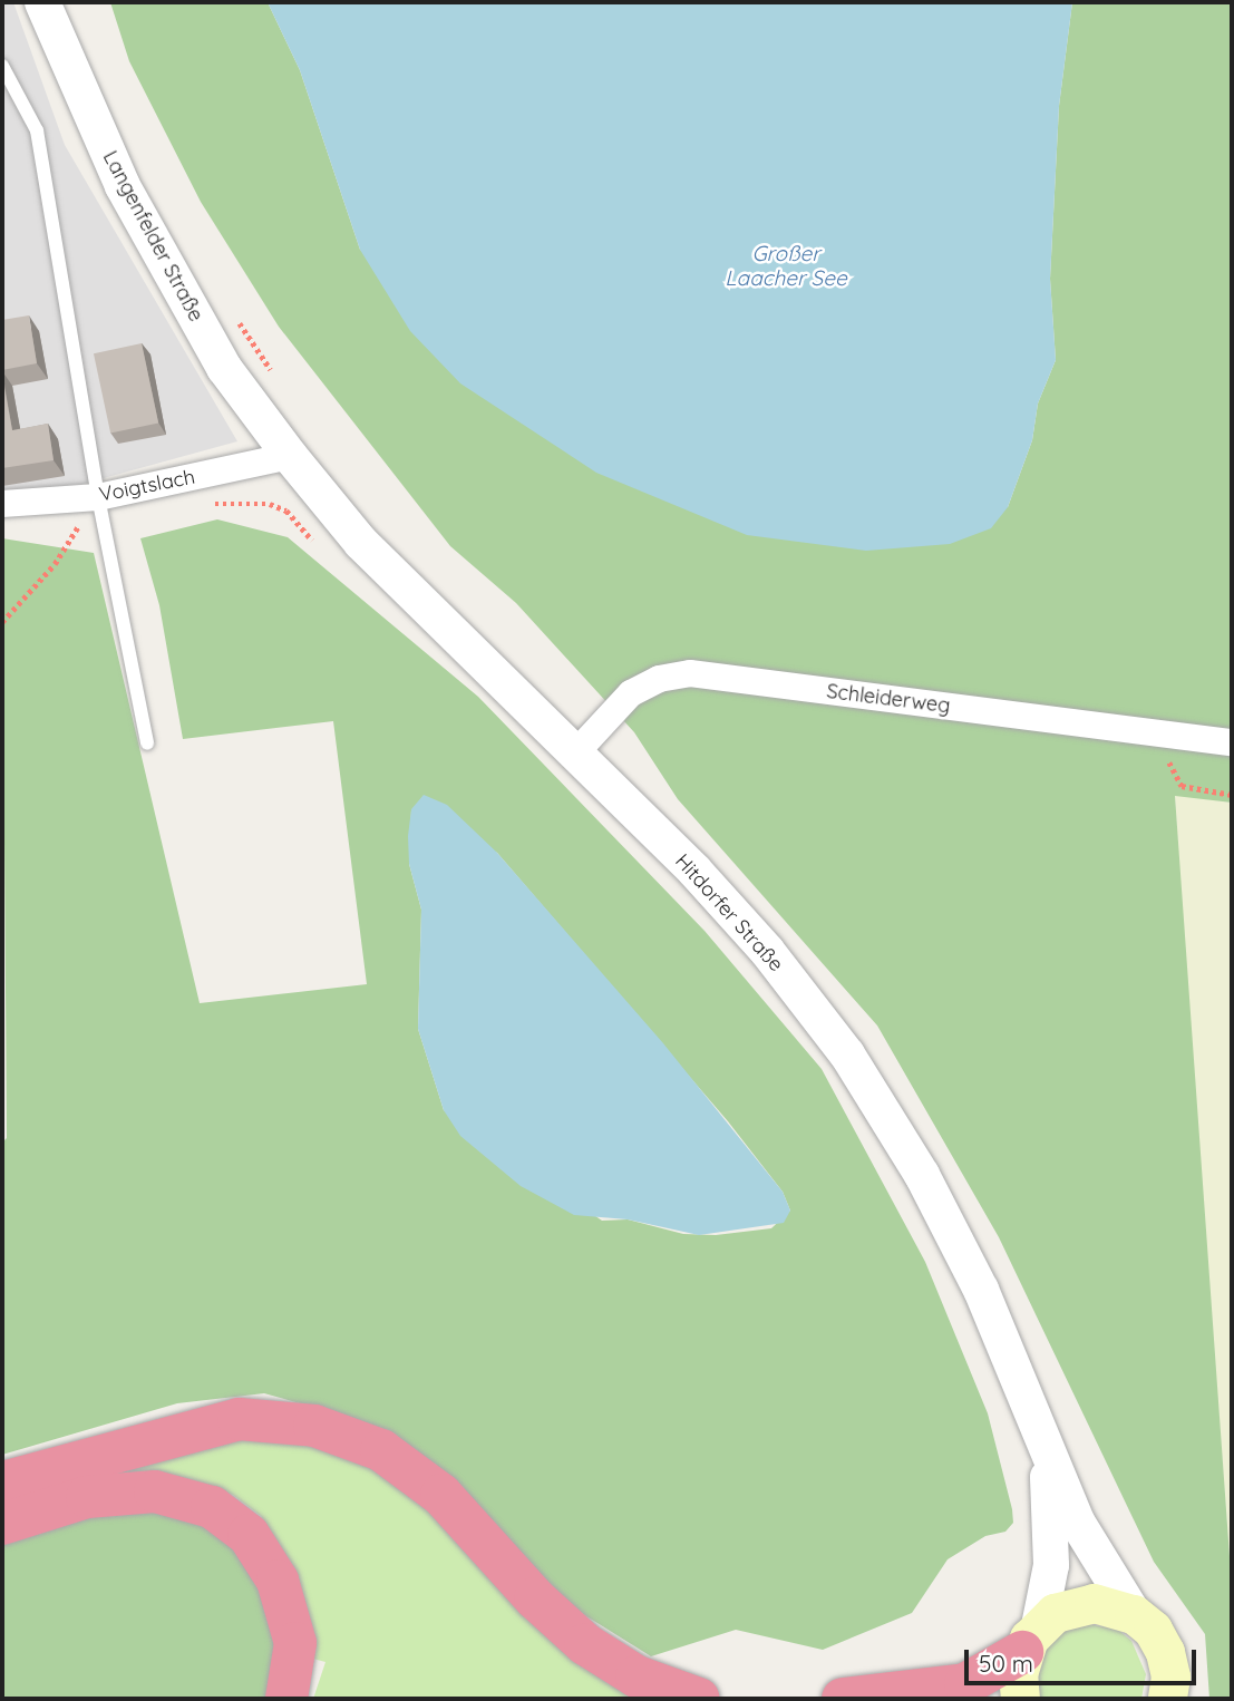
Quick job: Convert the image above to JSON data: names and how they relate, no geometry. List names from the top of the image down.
{
  "streets": {
    "street": [
      "Langenfelder Straße",
      "Voigtslach",
      "Schleiderweg",
      "Hitdorfer Straße"
    ]
  },
  "crossings": [
    ["Langenfelder Straße", "Voigtslach"],
    ["Langenfelder Straße", "Hitdorfer Straße"],
    ["Voigtslach", "Hitdorfer Straße"],
    ["Schleiderweg", "Hitdorfer Straße"]
  ],
  "water": ["Großer Laacher See"],
  "scale_bar": "50 m"
}
